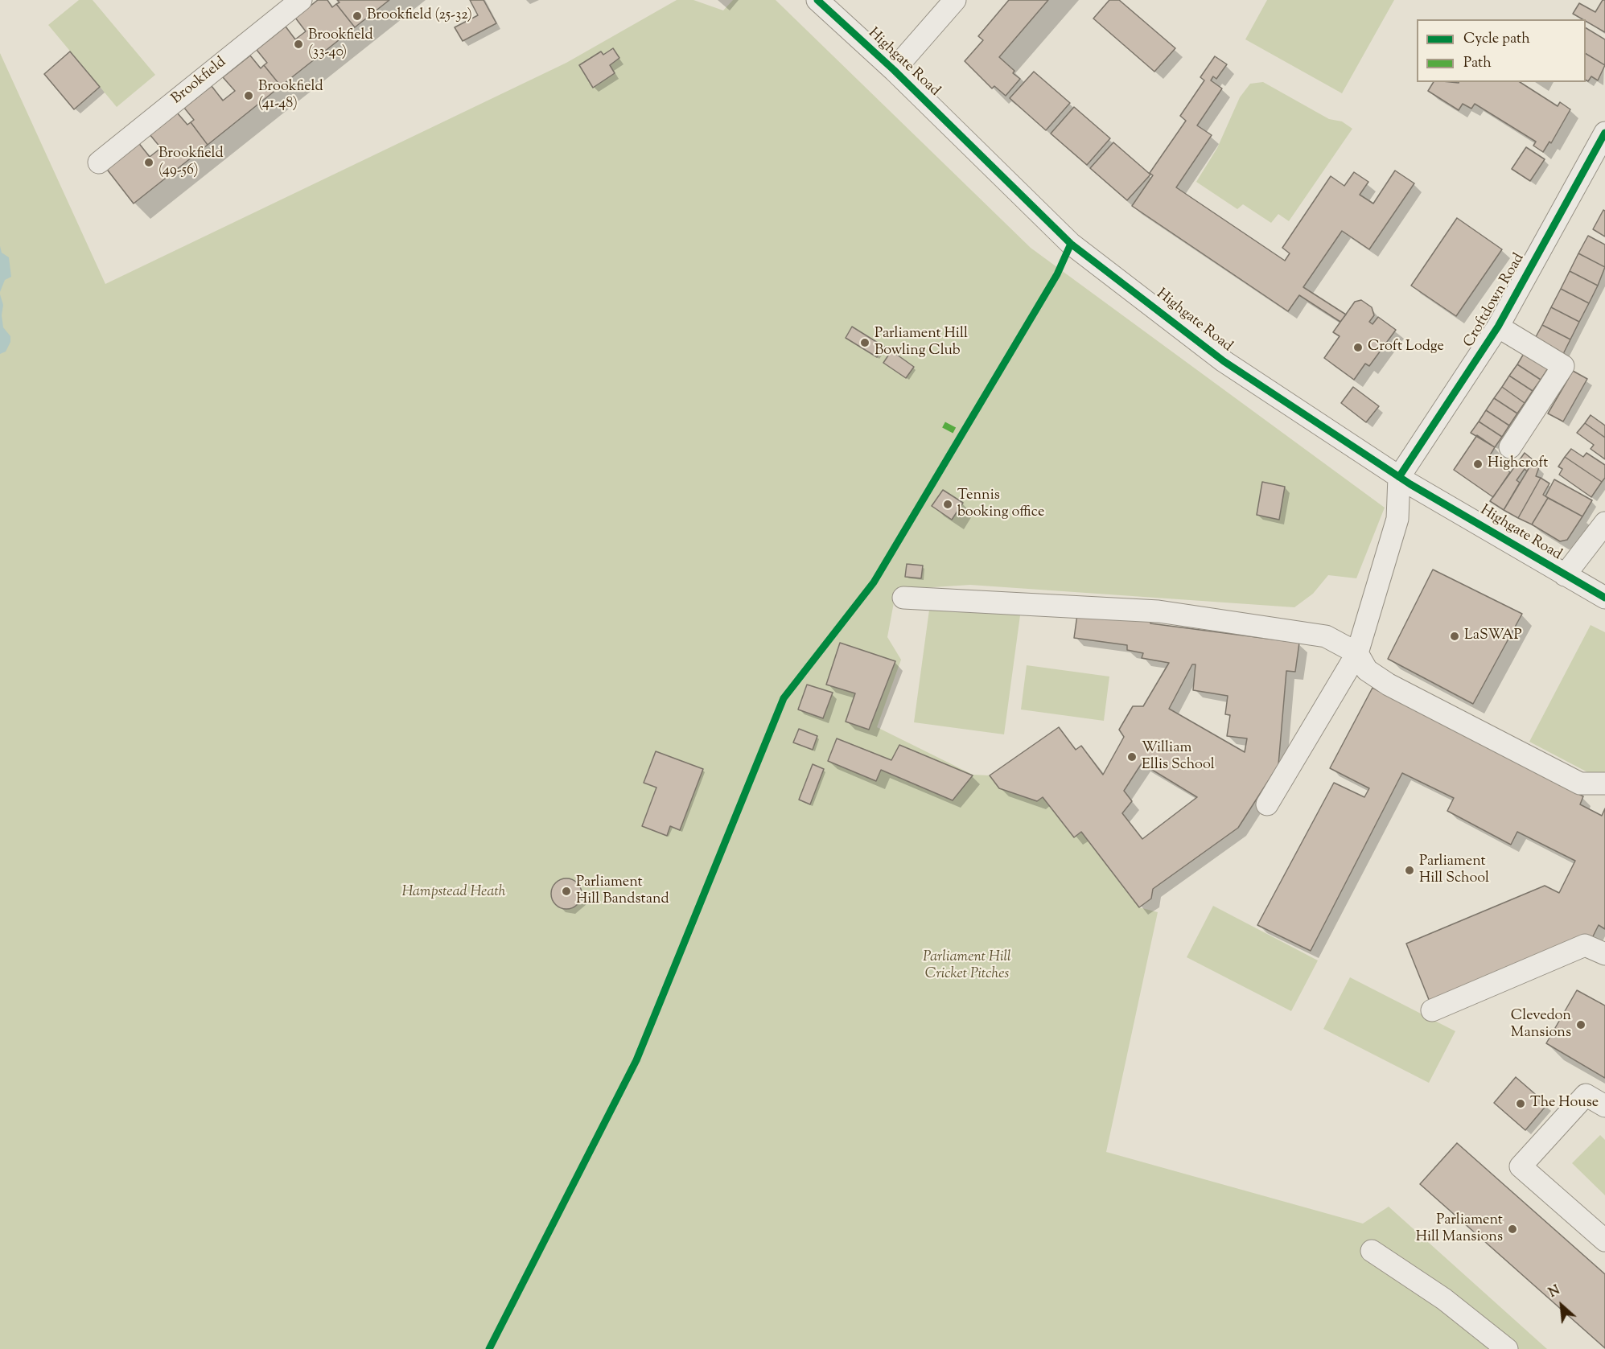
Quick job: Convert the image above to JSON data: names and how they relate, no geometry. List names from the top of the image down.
{
  "streets": {
    "street": ["Highgate Road", "Brookfield", "Croftdown Road"]
  },
  "crossings": [
    ["Highgate Road", "Croftdown Road"]
  ],
  "parks": ["Hampstead Heath", "Parliament Hill Cricket Pitches"],
  "places": [
    "Brookfield (25-32)",
    "Brookfield (33-40)",
    "Brookfield (41-48)",
    "Brookfield (49-56)",
    "Parliament Hill Bowling Club",
    "Croft Lodge",
    "Highcroft",
    "Tennis booking office",
    "LaSWAP",
    "William Ellis School",
    "Parliament Hill School",
    "Parliament Hill Bandstand",
    "Clevedon Mansions",
    "The House",
    "Parliament Hill Mansions"
  ],
  "legend": ["Cycle path", "Path"],
  "north": "top left"
}
